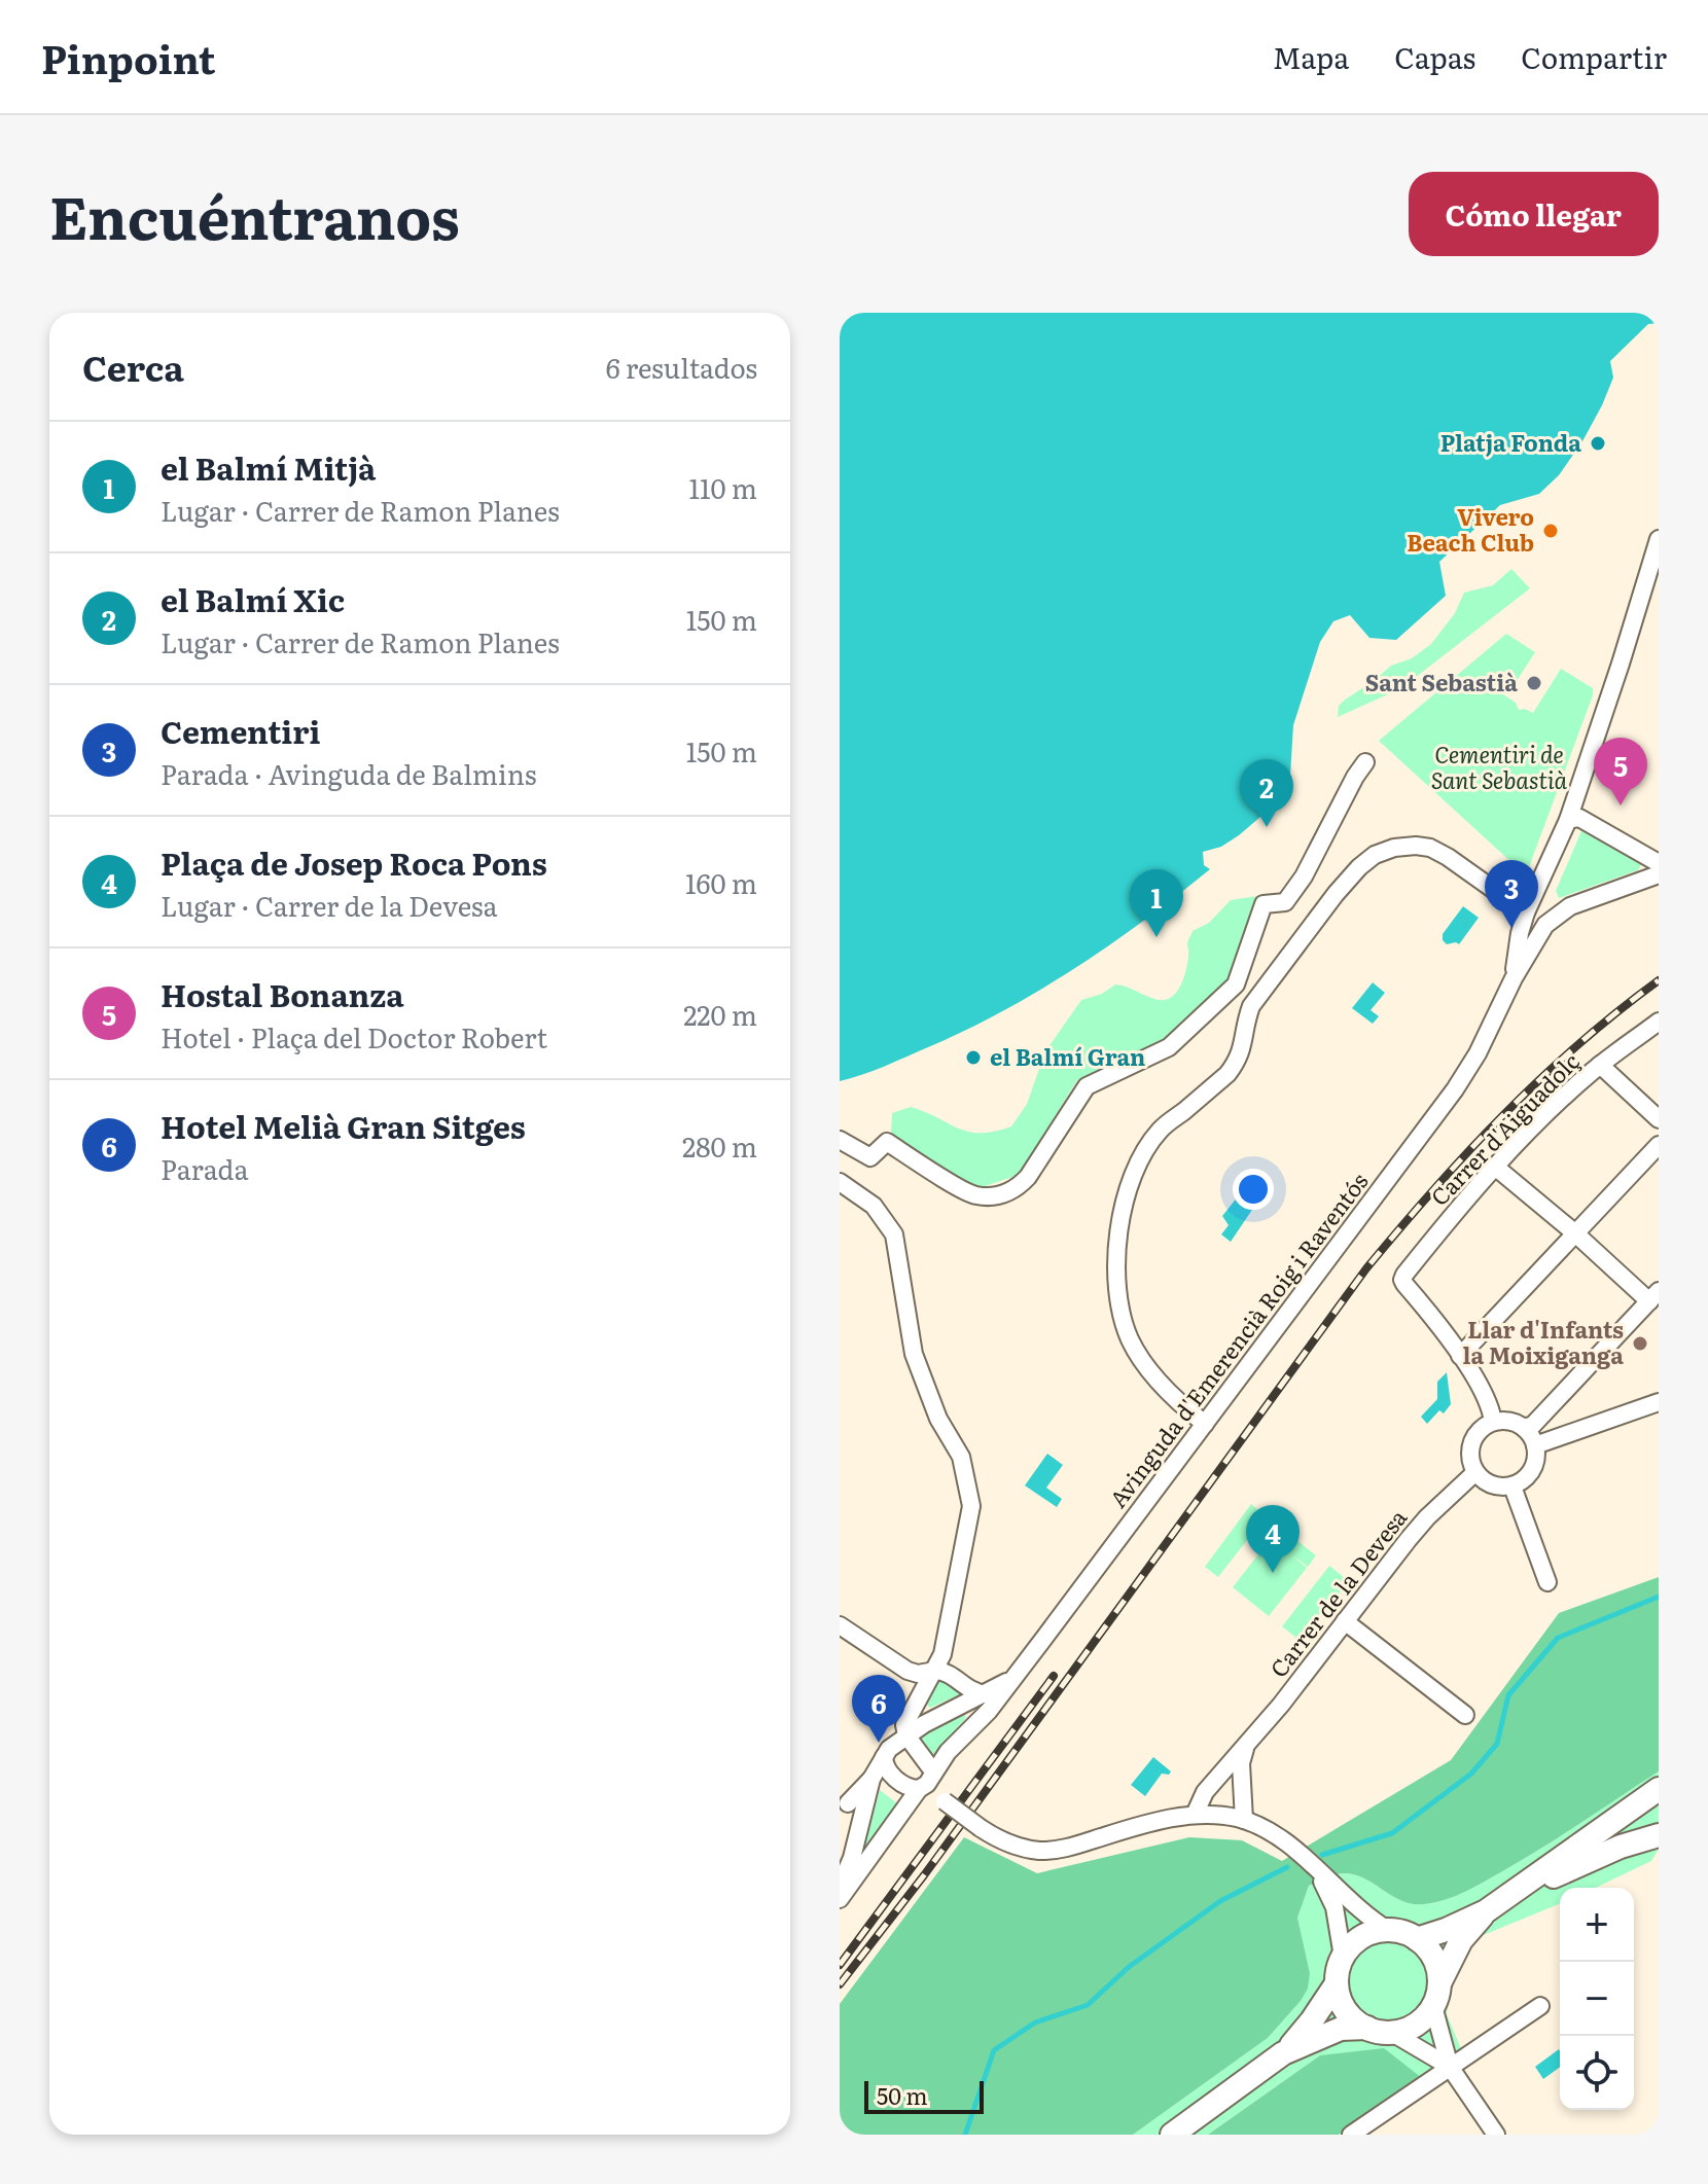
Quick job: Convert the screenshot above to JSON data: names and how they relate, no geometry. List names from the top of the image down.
{
  "streets": {
    "street": ["Carrer d'Aiguadolç", "Avinguda d'Emerencià Roig i Raventós", "Carrer de la Devesa"]
  },
  "parks": ["Cementiri de Sant Sebastià"],
  "places": [
    "Platja Fonda",
    "Vivero Beach Club",
    "Sant Sebastià",
    "el Balmí Gran",
    "Llar d'Infants la Moixiganga"
  ],
  "scale_bar": "50 m",
  "page": {
    "header": "Pinpoint",
    "nav": ["Mapa", "Capas", "Compartir"],
    "title": "Encuéntranos",
    "buttons": "Cómo llegar",
    "heading": ["Cerca", "6 resultados"],
    "list": [
      {
        "mark": "1",
        "name": "el Balmí Mitjà",
        "note": "Lugar · Carrer de Ramon Planes",
        "value": "110 m"
      },
      {
        "mark": "2",
        "name": "el Balmí Xic",
        "note": "Lugar · Carrer de Ramon Planes",
        "value": "150 m"
      },
      {
        "mark": "3",
        "name": "Cementiri",
        "note": "Parada · Avinguda de Balmins",
        "value": "150 m"
      },
      {
        "mark": "4",
        "name": "Plaça de Josep Roca Pons",
        "note": "Lugar · Carrer de la Devesa",
        "value": "160 m"
      },
      {
        "mark": "5",
        "name": "Hostal Bonanza",
        "note": "Hotel · Plaça del Doctor Robert",
        "value": "220 m"
      },
      {
        "mark": "6",
        "name": "Hotel Melià Gran Sitges",
        "note": "Parada",
        "value": "280 m"
      }
    ],
    "pins": [
      "5",
      "2",
      "3",
      "1",
      "4",
      "6"
    ],
    "map_buttons": ["+", "−"],
    "scale": "50 m"
  }
}
